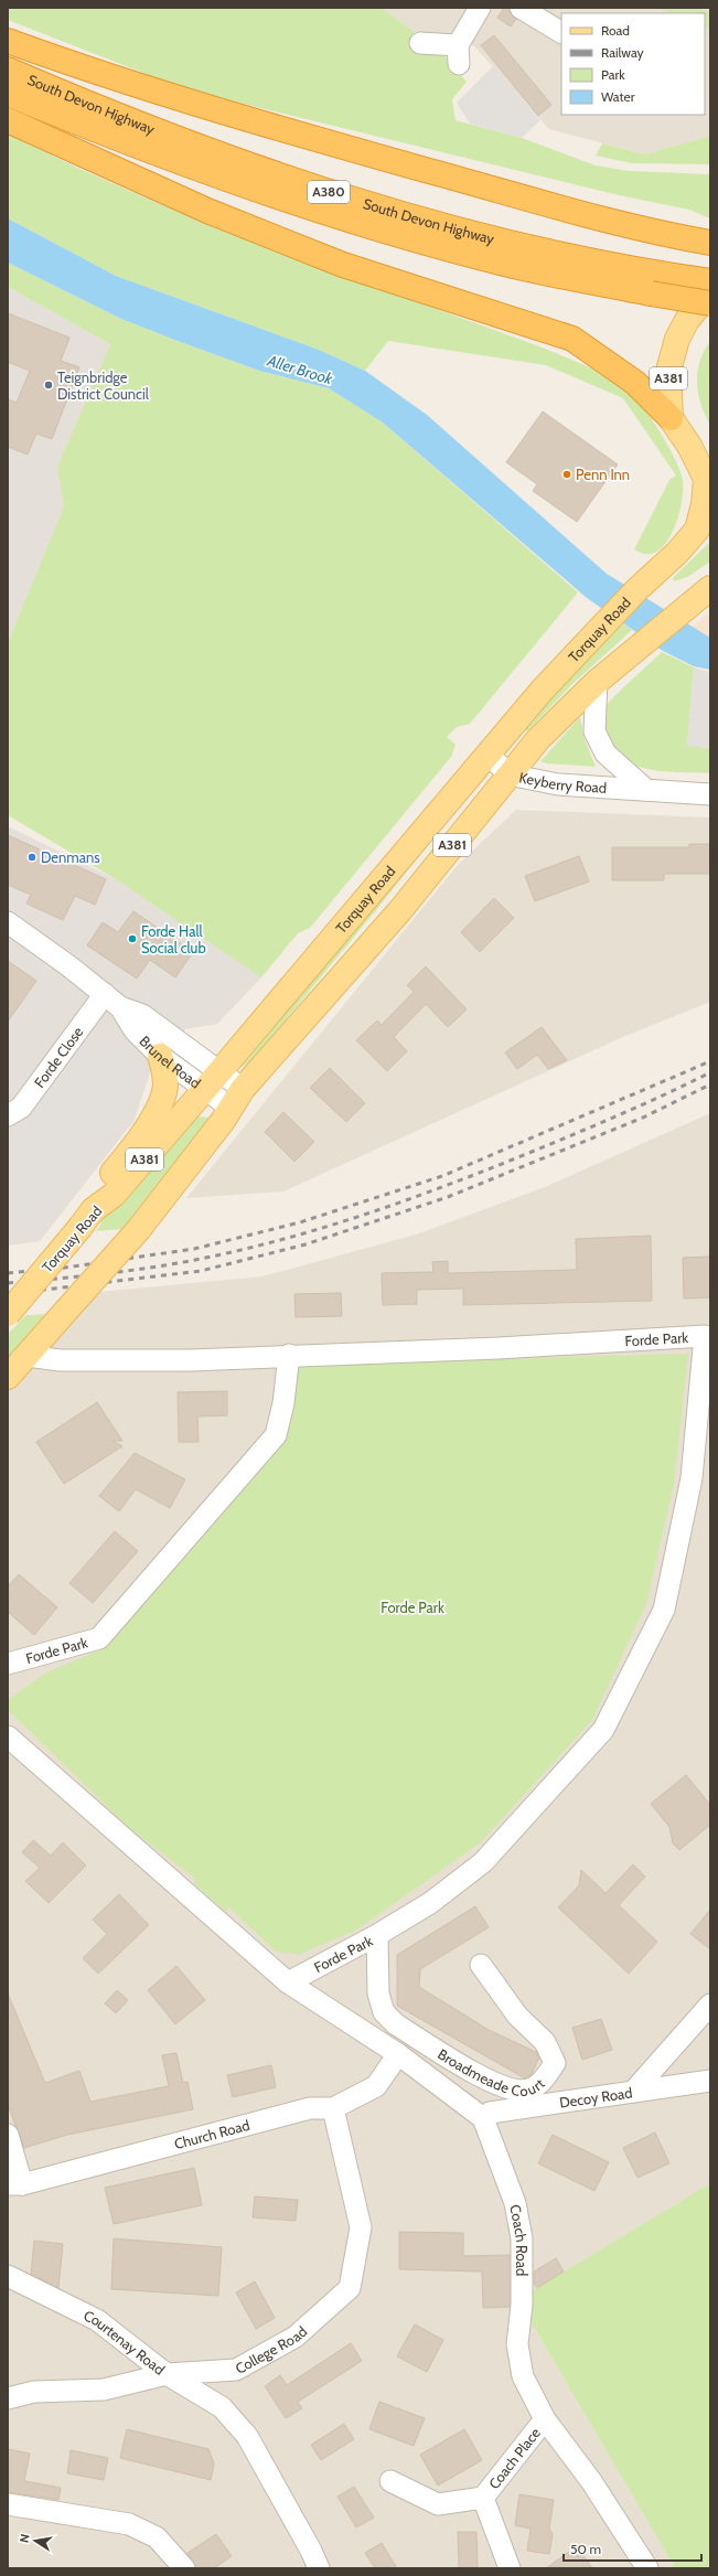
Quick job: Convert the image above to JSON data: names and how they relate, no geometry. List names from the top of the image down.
{
  "streets": {
    "highway": ["South Devon Highway", "A380"],
    "main road": ["A381", "Torquay Road"],
    "street": [
      "Keyberry Road",
      "Forde Close",
      "Brunel Road",
      "Forde Park",
      "Broadmeade Court",
      "Decoy Road",
      "Church Road",
      "Coach Road",
      "Courtenay Road",
      "College Road",
      "Coach Place"
    ]
  },
  "crossings": [
    ["A381", "Torquay Road"],
    ["A381", "Keyberry Road"],
    ["A381", "Brunel Road"],
    ["A381", "Forde Park"],
    ["Torquay Road", "Keyberry Road"],
    ["Torquay Road", "Brunel Road"],
    ["Forde Close", "Brunel Road"],
    ["Forde Park", "Broadmeade Court"],
    ["Decoy Road", "Coach Road"],
    ["Church Road", "College Road"],
    ["Coach Road", "Coach Place"],
    ["Courtenay Road", "College Road"]
  ],
  "water": ["Aller Brook"],
  "parks": ["Forde Park"],
  "places": [
    "Teignbridge District Council",
    "Penn Inn",
    "Denmans",
    "Forde Hall Social club"
  ],
  "legend": [
    "Road",
    "Railway",
    "Park",
    "Water"
  ],
  "scale_bar": "50 m",
  "north": "left"
}
